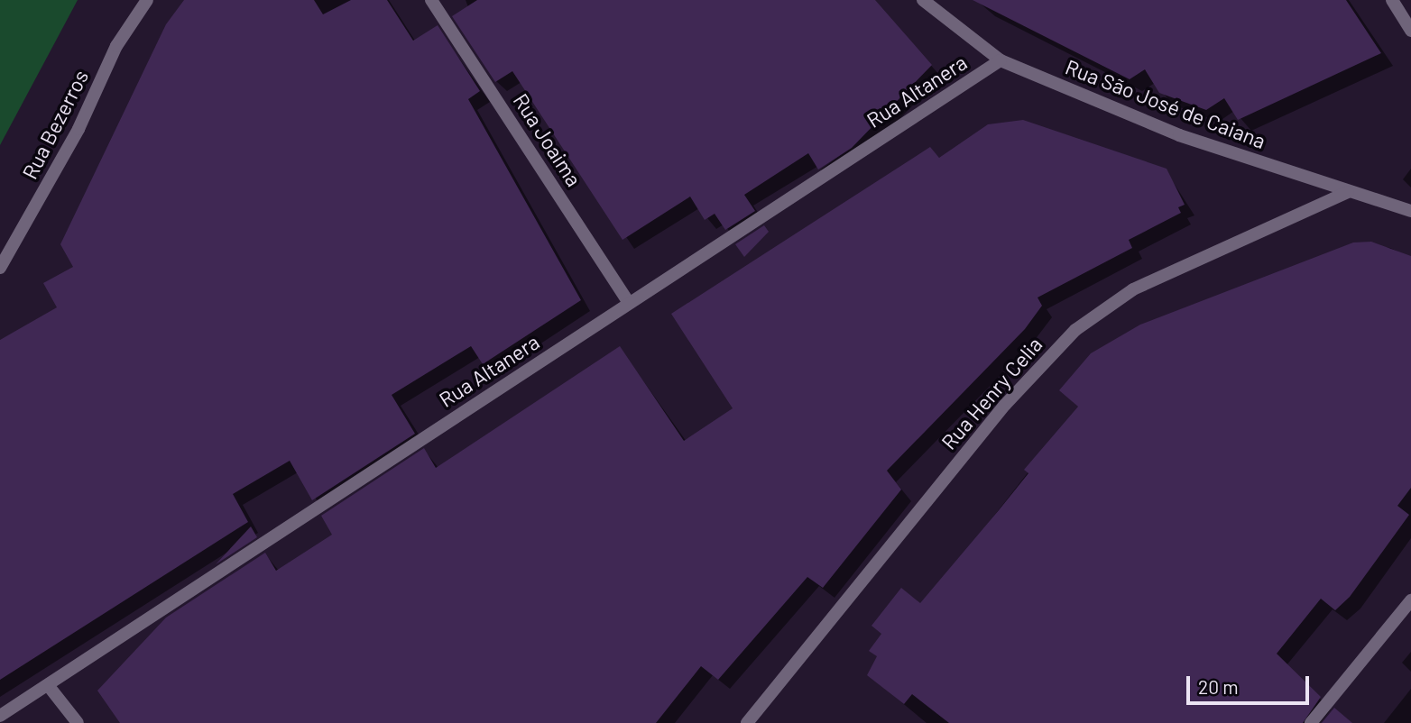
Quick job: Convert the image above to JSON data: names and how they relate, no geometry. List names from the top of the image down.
{
  "streets": {
    "street": [
      "Rua Altanera",
      "Rua São José de Caiana",
      "Rua Bezerros",
      "Rua Joaima",
      "Rua Henry Celia"
    ]
  },
  "crossings": [
    ["Rua Altanera", "Rua São José de Caiana"],
    ["Rua Altanera", "Rua Joaima"],
    ["Rua São José de Caiana", "Rua Henry Celia"]
  ],
  "scale_bar": "20 m"
}
